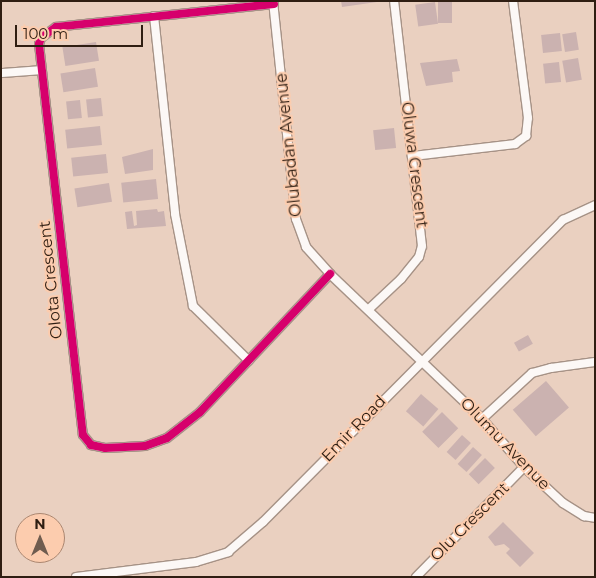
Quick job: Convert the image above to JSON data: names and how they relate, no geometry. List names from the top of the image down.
{
  "streets": {
    "street": [
      "Olubadan Avenue",
      "Oluwa Crescent",
      "Olota Crescent",
      "Emir Road",
      "Olumu Avenue",
      "Olu Crescent"
    ]
  },
  "crossings": [
    ["Olubadan Avenue", "Oluwa Crescent"],
    ["Olubadan Avenue", "Olota Crescent"],
    ["Olubadan Avenue", "Emir Road"],
    ["Olubadan Avenue", "Olumu Avenue"],
    ["Emir Road", "Olumu Avenue"],
    ["Olumu Avenue", "Olu Crescent"]
  ],
  "scale_bar": "100 m",
  "north": "top"
}
